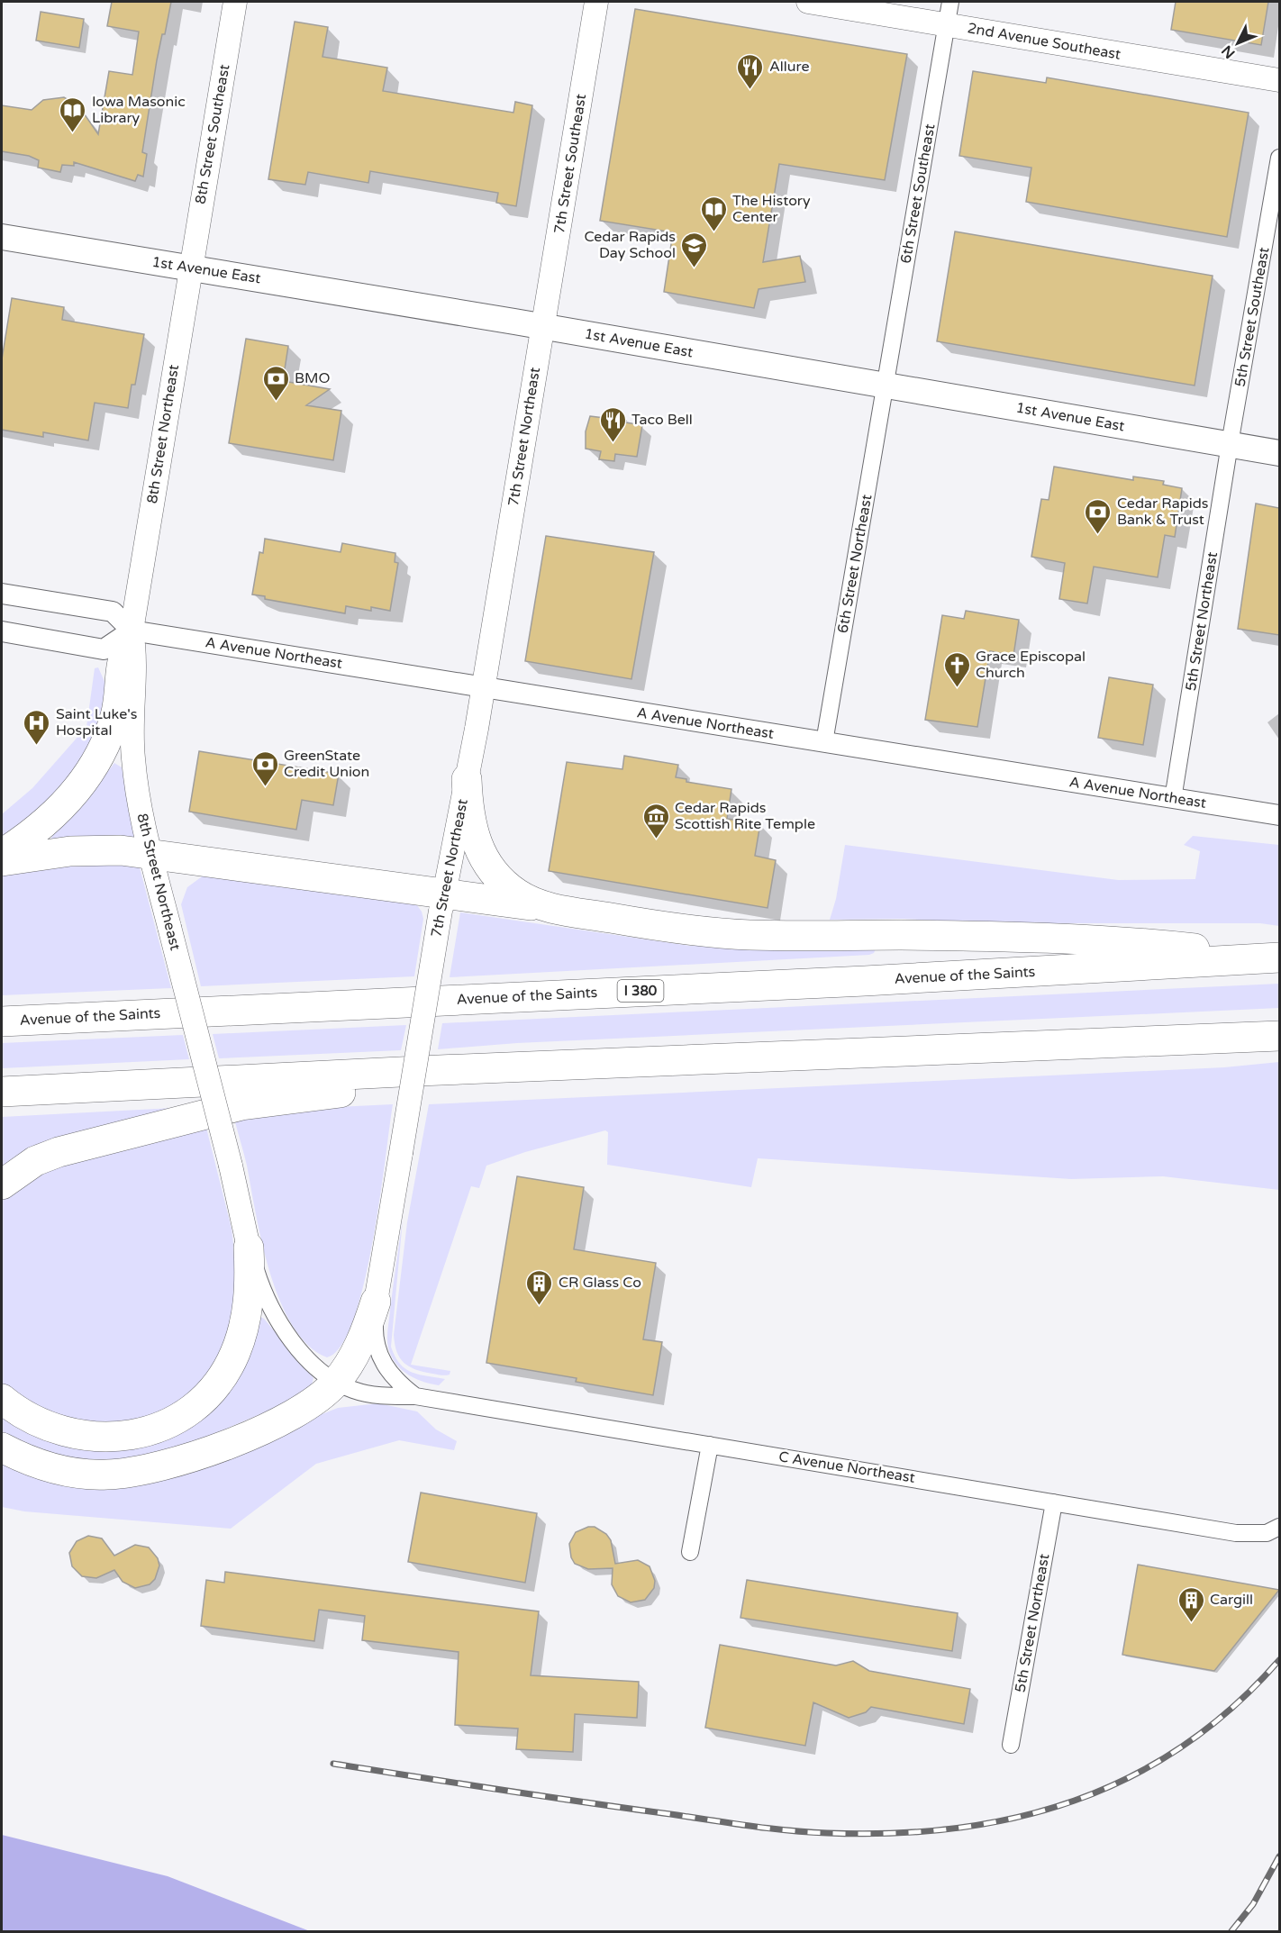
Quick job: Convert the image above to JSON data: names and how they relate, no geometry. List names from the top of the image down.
{
  "streets": {
    "highway": ["Avenue of the Saints", "I 380"],
    "main road": [
      "2nd Avenue Southeast",
      "8th Street Southeast",
      "7th Street Southeast",
      "1st Avenue East",
      "8th Street Northeast",
      "7th Street Northeast"
    ],
    "street": [
      "6th Street Southeast",
      "5th Street Southeast",
      "6th Street Northeast",
      "5th Street Northeast",
      "A Avenue Northeast",
      "C Avenue Northeast"
    ]
  },
  "crossings": [
    ["2nd Avenue Southeast", "6th Street Southeast"],
    ["8th Street Southeast", "1st Avenue East"],
    ["8th Street Southeast", "8th Street Northeast"],
    ["7th Street Southeast", "1st Avenue East"],
    ["7th Street Southeast", "7th Street Northeast"],
    ["6th Street Southeast", "1st Avenue East"],
    ["6th Street Southeast", "6th Street Northeast"],
    ["1st Avenue East", "5th Street Southeast"],
    ["1st Avenue East", "8th Street Northeast"],
    ["1st Avenue East", "7th Street Northeast"],
    ["1st Avenue East", "6th Street Northeast"],
    ["1st Avenue East", "5th Street Northeast"],
    ["5th Street Southeast", "5th Street Northeast"],
    ["8th Street Northeast", "7th Street Northeast"],
    ["8th Street Northeast", "A Avenue Northeast"],
    ["8th Street Northeast", "C Avenue Northeast"],
    ["7th Street Northeast", "A Avenue Northeast"],
    ["7th Street Northeast", "C Avenue Northeast"],
    ["6th Street Northeast", "A Avenue Northeast"],
    ["5th Street Northeast", "A Avenue Northeast"],
    ["5th Street Northeast", "C Avenue Northeast"]
  ],
  "places": {
    "restaurant": ["Allure", "Taco Bell"],
    "library": ["Iowa Masonic Library", "The History Center"],
    "school or university": ["Cedar Rapids Day School"],
    "bank": ["BMO", "Cedar Rapids Bank & Trust", "GreenState Credit Union"],
    "church": ["Grace Episcopal Church"],
    "hospital": ["Saint Luke's Hospital"],
    "museum": ["Cedar Rapids Scottish Rite Temple"],
    "building": ["CR Glass Co", "Cargill"]
  },
  "north": "bottom left"
}
